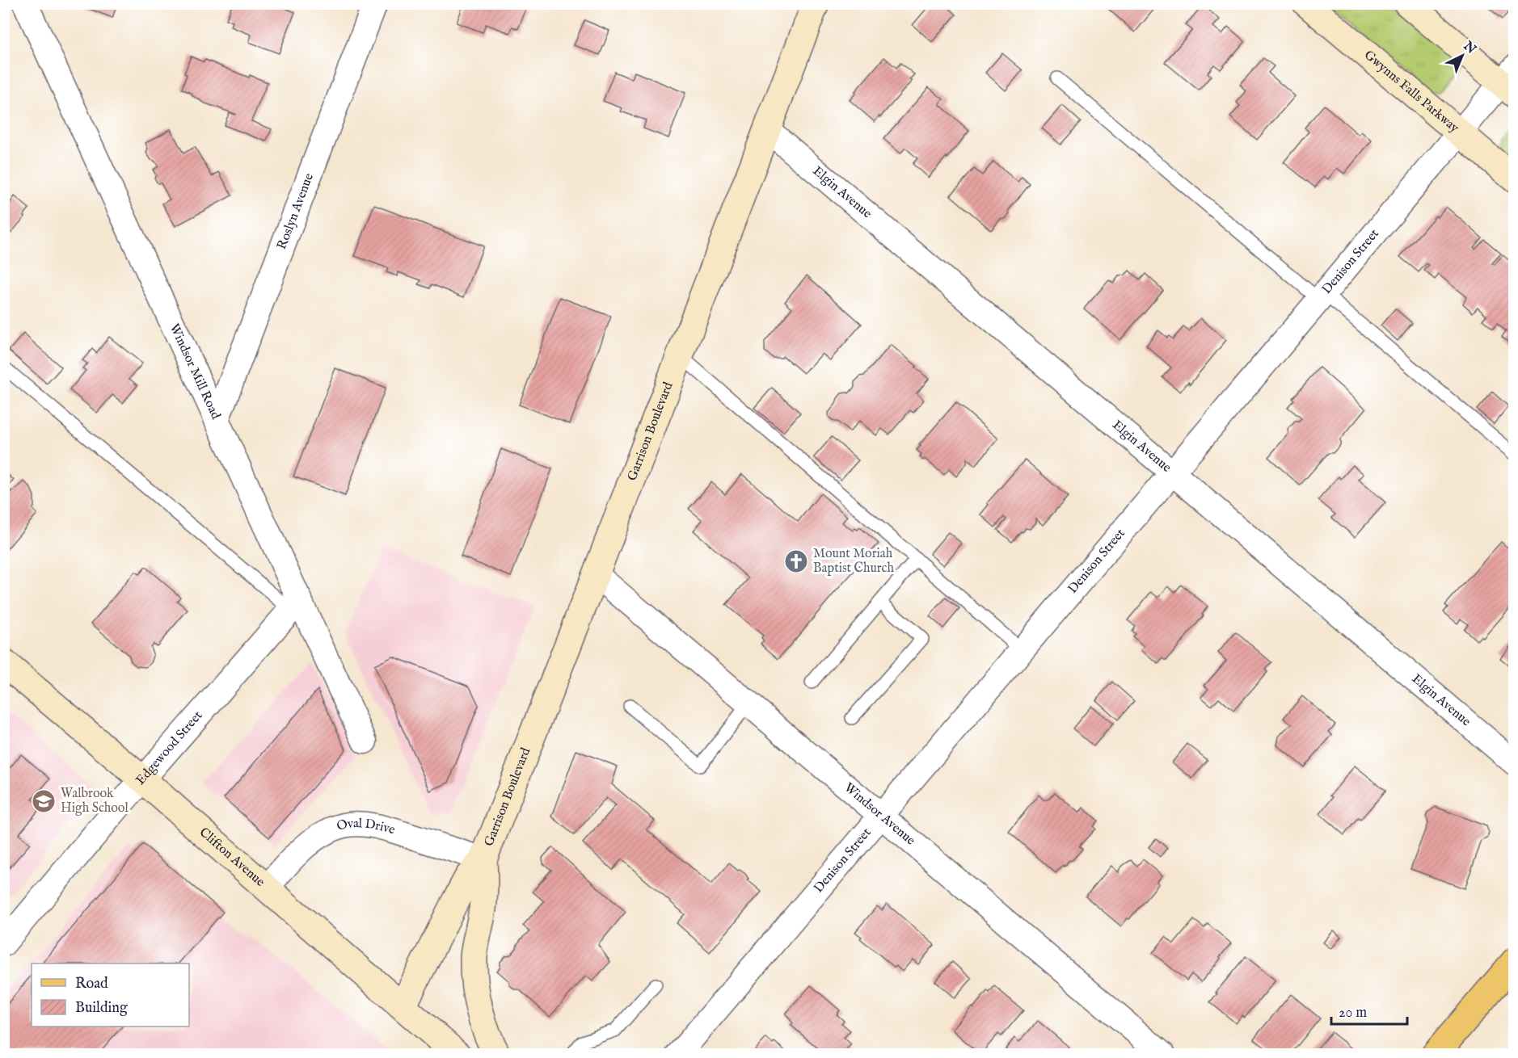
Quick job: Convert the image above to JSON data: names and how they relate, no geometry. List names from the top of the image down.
{
  "streets": {
    "main road": ["Gwynns Falls Parkway", "Garrison Boulevard", "Clifton Avenue"],
    "street": [
      "Elgin Avenue",
      "Roslyn Avenue",
      "Denison Street",
      "Windsor Mill Road",
      "Edgewood Street",
      "Windsor Avenue",
      "Oval Drive"
    ]
  },
  "crossings": [
    ["Gwynns Falls Parkway", "Denison Street"],
    ["Elgin Avenue", "Denison Street"],
    ["Elgin Avenue", "Garrison Boulevard"],
    ["Roslyn Avenue", "Windsor Mill Road"],
    ["Denison Street", "Windsor Avenue"],
    ["Windsor Mill Road", "Edgewood Street"],
    ["Garrison Boulevard", "Windsor Avenue"],
    ["Garrison Boulevard", "Oval Drive"],
    ["Garrison Boulevard", "Clifton Avenue"],
    ["Edgewood Street", "Clifton Avenue"],
    ["Oval Drive", "Clifton Avenue"]
  ],
  "places": {
    "church": ["Mount Moriah Baptist Church"],
    "school or university": ["Walbrook High School"]
  },
  "legend": ["Road", "Building"],
  "scale_bar": "20 m",
  "north": "top right"
}
